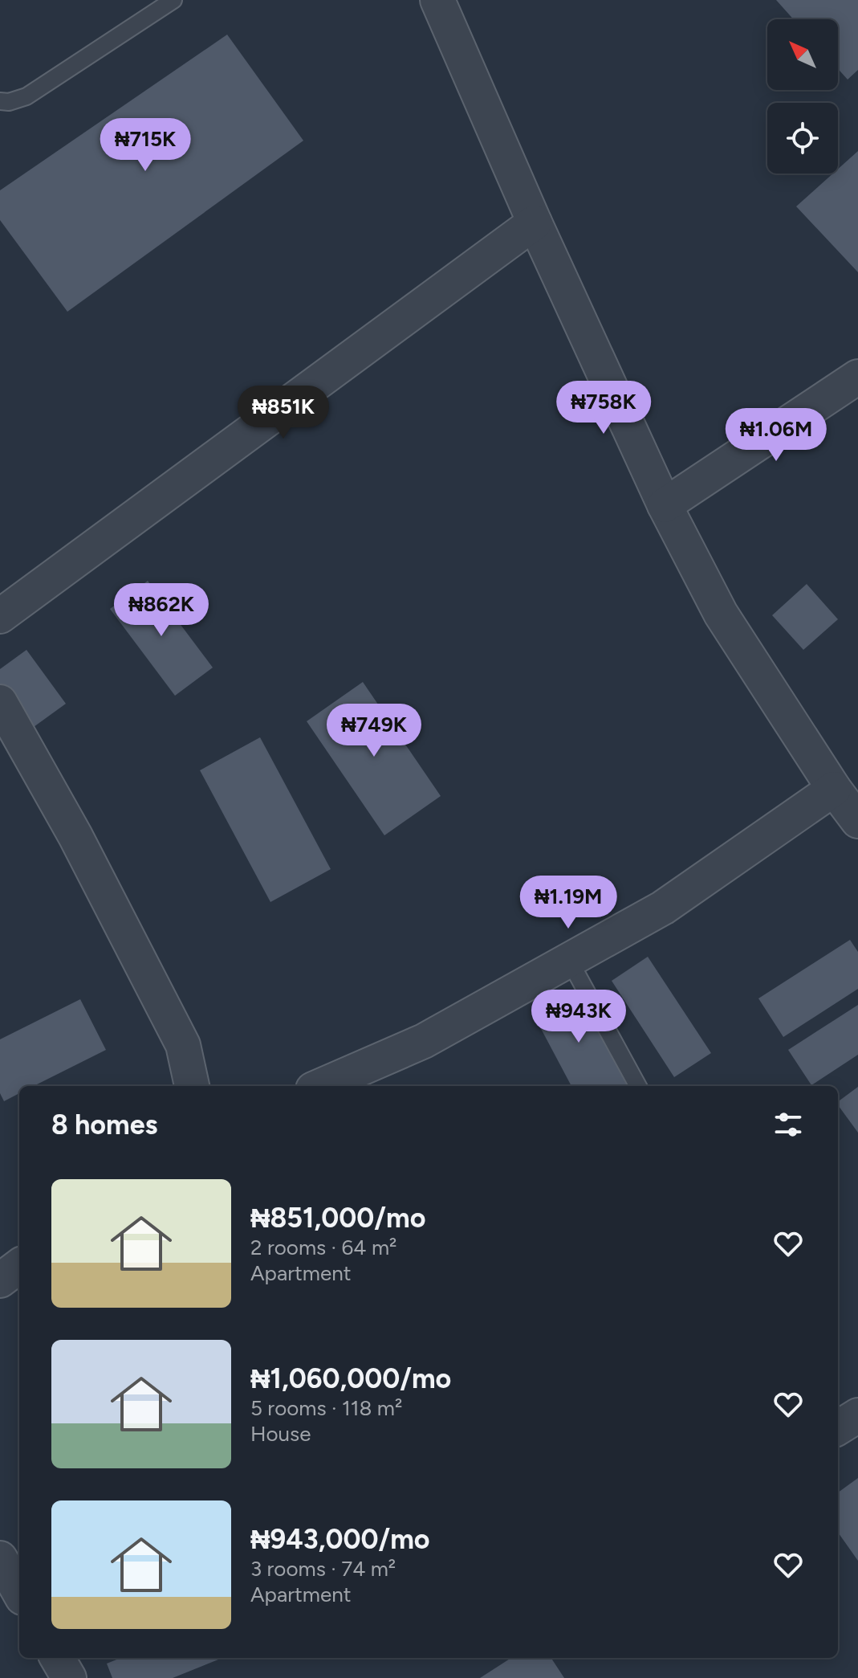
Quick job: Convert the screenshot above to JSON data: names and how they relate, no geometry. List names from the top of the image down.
{
  "north": "top left",
  "page": {
    "price": [
      "₦715K",
      "₦758K",
      "₦851K",
      "₦1.06M",
      "₦862K",
      "₦749K",
      "₦1.19M",
      "₦943K"
    ],
    "heading": "8 homes",
    "list": [
      {
        "name": "₦851,000/mo",
        "note": "2 rooms · 64 m² · Apartment"
      },
      {
        "name": "₦1,060,000/mo",
        "note": "5 rooms · 118 m² · House"
      },
      {
        "name": "₦943,000/mo",
        "note": "3 rooms · 74 m² · Apartment"
      }
    ]
  }
}
